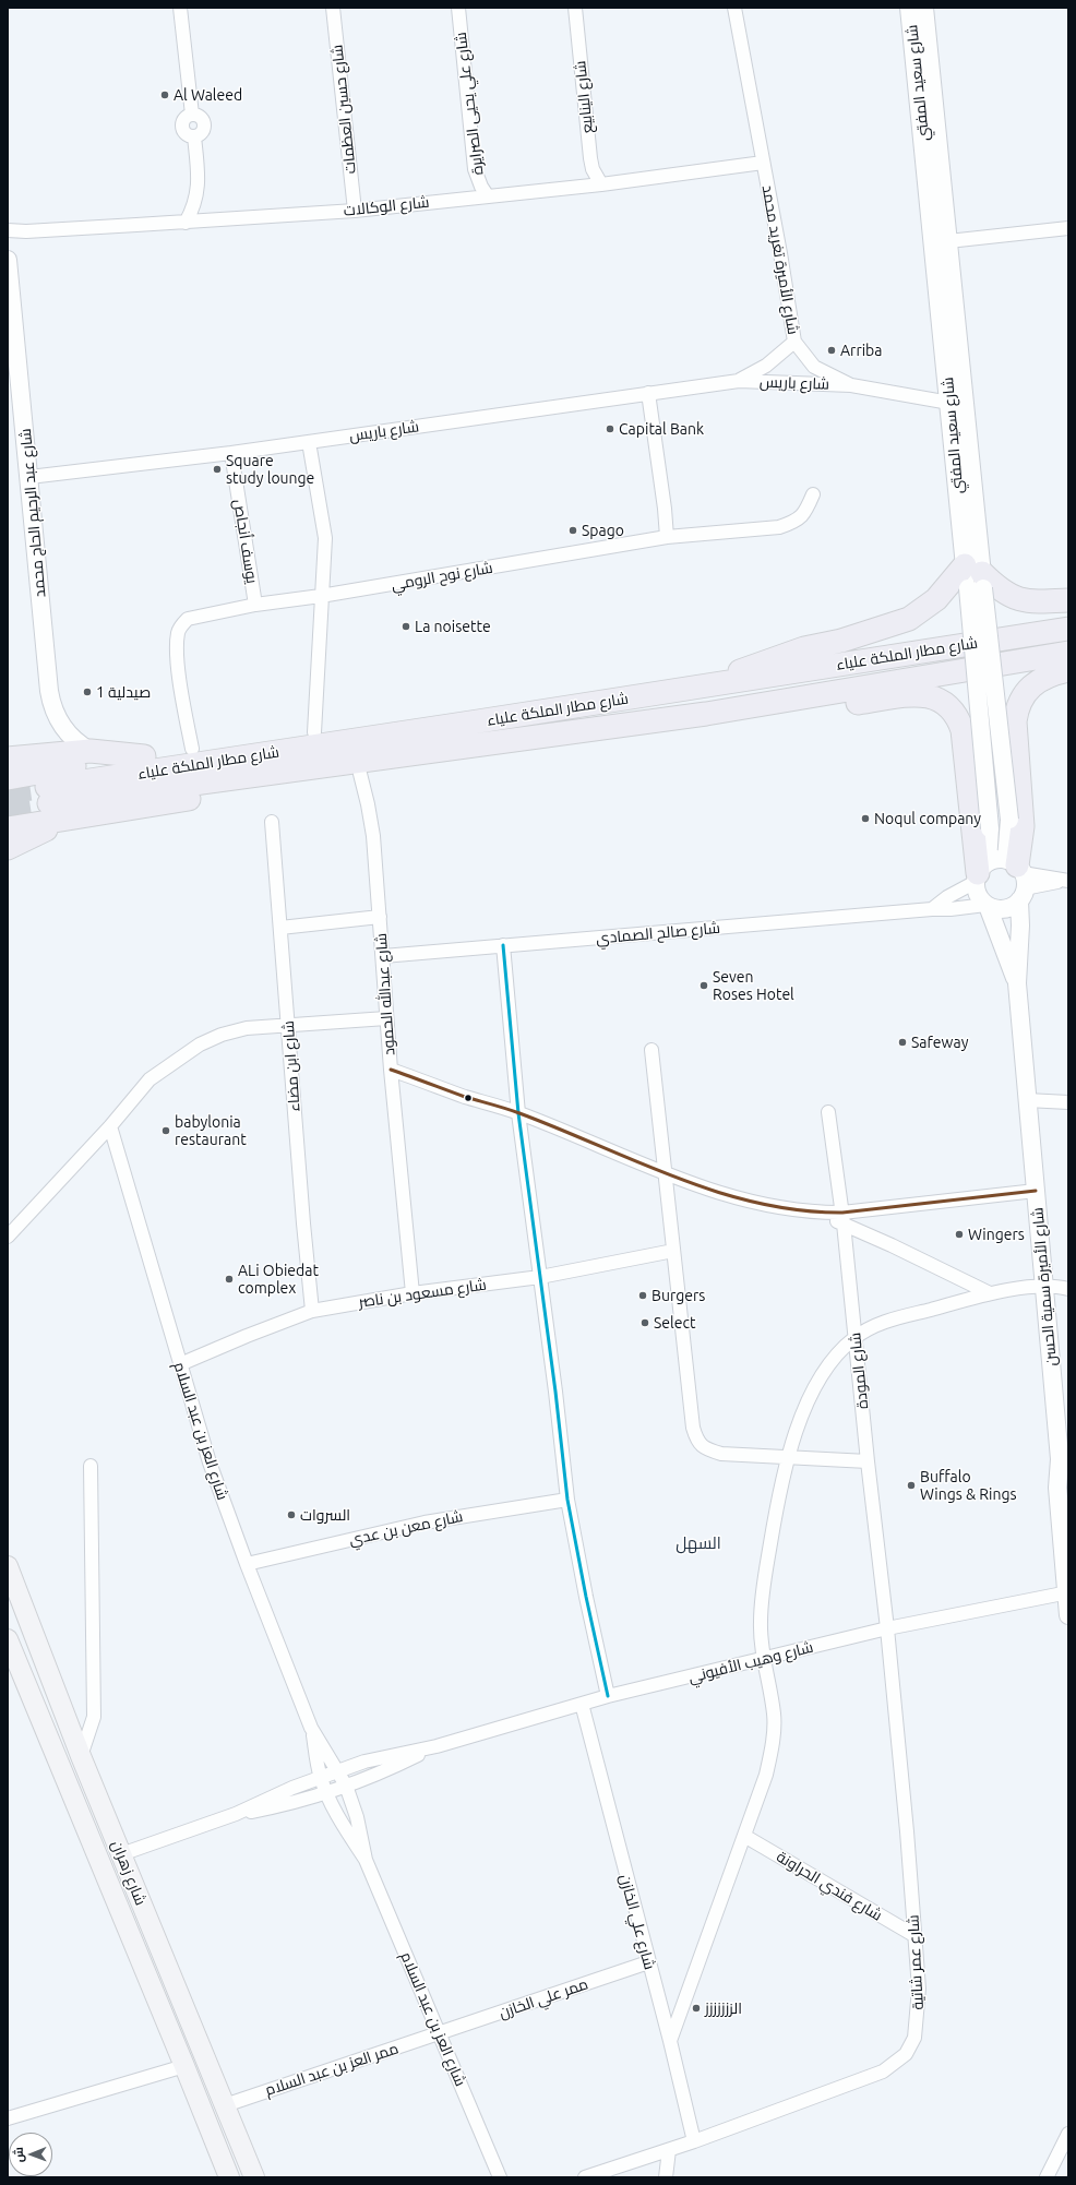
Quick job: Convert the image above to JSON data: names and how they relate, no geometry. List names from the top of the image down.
{
  "streets": {
    "highway": ["شارع مطار الملكة علياء"],
    "main road": ["شارع زهران"],
    "street": [
      "شارع سعيد المفتي",
      "شارع الينابيع",
      "شارع علي يحيى الصرايرة",
      "شارع حسين العظمات",
      "شارع الوكالات",
      "شارع الأميرة تغريد محمد",
      "شارع باريس",
      "شارع عبد الرحيم الحاج محمد",
      "يوسف أنجاص",
      "شارع نوح الرومي",
      "شارع صالح الصمادي",
      "شارع عبدالله الحمود",
      "شارع ابن مضاء",
      "شارع الأميرة سمية الحسن",
      "شارع مسعود بن ناصر",
      "شارع المودة",
      "شارع العز بن عبد السلام",
      "شارع معن بن عدي",
      "شارع وهيب الأفيوني",
      "شارع فندي الحراونة",
      "شارع علي الخازن",
      "شارع عمر شاتية",
      "ممر علي الخازن",
      "ممر العز بن عبد السلام"
    ]
  },
  "crossings": [
    ["شارع سعيد المفتي", "شارع الأميرة تغريد محمد"],
    ["شارع سعيد المفتي", "شارع صالح الصمادي"],
    ["شارع سعيد المفتي", "شارع الأميرة سمية الحسن"],
    ["شارع الينابيع", "شارع الوكالات"],
    ["شارع علي يحيى الصرايرة", "شارع الوكالات"],
    ["شارع حسين العظمات", "شارع الوكالات"],
    ["شارع الوكالات", "شارع الأميرة تغريد محمد"],
    ["شارع الأميرة تغريد محمد", "شارع باريس"],
    ["شارع باريس", "شارع عبد الرحيم الحاج محمد"],
    ["شارع باريس", "يوسف أنجاص"],
    ["يوسف أنجاص", "شارع نوح الرومي"],
    ["شارع صالح الصمادي", "شارع عبدالله الحمود"],
    ["شارع صالح الصمادي", "شارع الأميرة سمية الحسن"],
    ["شارع عبدالله الحمود", "شارع مسعود بن ناصر"],
    ["شارع ابن مضاء", "شارع مسعود بن ناصر"],
    ["شارع الأميرة سمية الحسن", "شارع وهيب الأفيوني"],
    ["شارع مسعود بن ناصر", "شارع العز بن عبد السلام"],
    ["شارع المودة", "شارع وهيب الأفيوني"],
    ["شارع المودة", "شارع عمر شاتية"],
    ["شارع العز بن عبد السلام", "شارع معن بن عدي"],
    ["شارع العز بن عبد السلام", "شارع وهيب الأفيوني"],
    ["شارع العز بن عبد السلام", "ممر علي الخازن"],
    ["شارع العز بن عبد السلام", "ممر العز بن عبد السلام"],
    ["شارع وهيب الأفيوني", "شارع زهران"],
    ["شارع وهيب الأفيوني", "شارع علي الخازن"],
    ["شارع وهيب الأفيوني", "شارع عمر شاتية"],
    ["شارع زهران", "ممر العز بن عبد السلام"],
    ["شارع فندي الحراونة", "شارع عمر شاتية"],
    ["شارع علي الخازن", "شارع عمر شاتية"],
    ["شارع علي الخازن", "ممر علي الخازن"],
    ["ممر علي الخازن", "ممر العز بن عبد السلام"]
  ],
  "districts": ["السهل"],
  "places": [
    "Al Waleed",
    "Arriba",
    "Capital Bank",
    "Square study lounge",
    "Spago",
    "La noisette",
    "صيدلية 1",
    "Noqul company",
    "Seven Roses Hotel",
    "Safeway",
    "babylonia restaurant",
    "Wingers",
    "ALi Obiedat complex",
    "Burgers",
    "Select",
    "Buffalo Wings & Rings",
    "السروات",
    "الززززززز"
  ],
  "north": "left"
}
